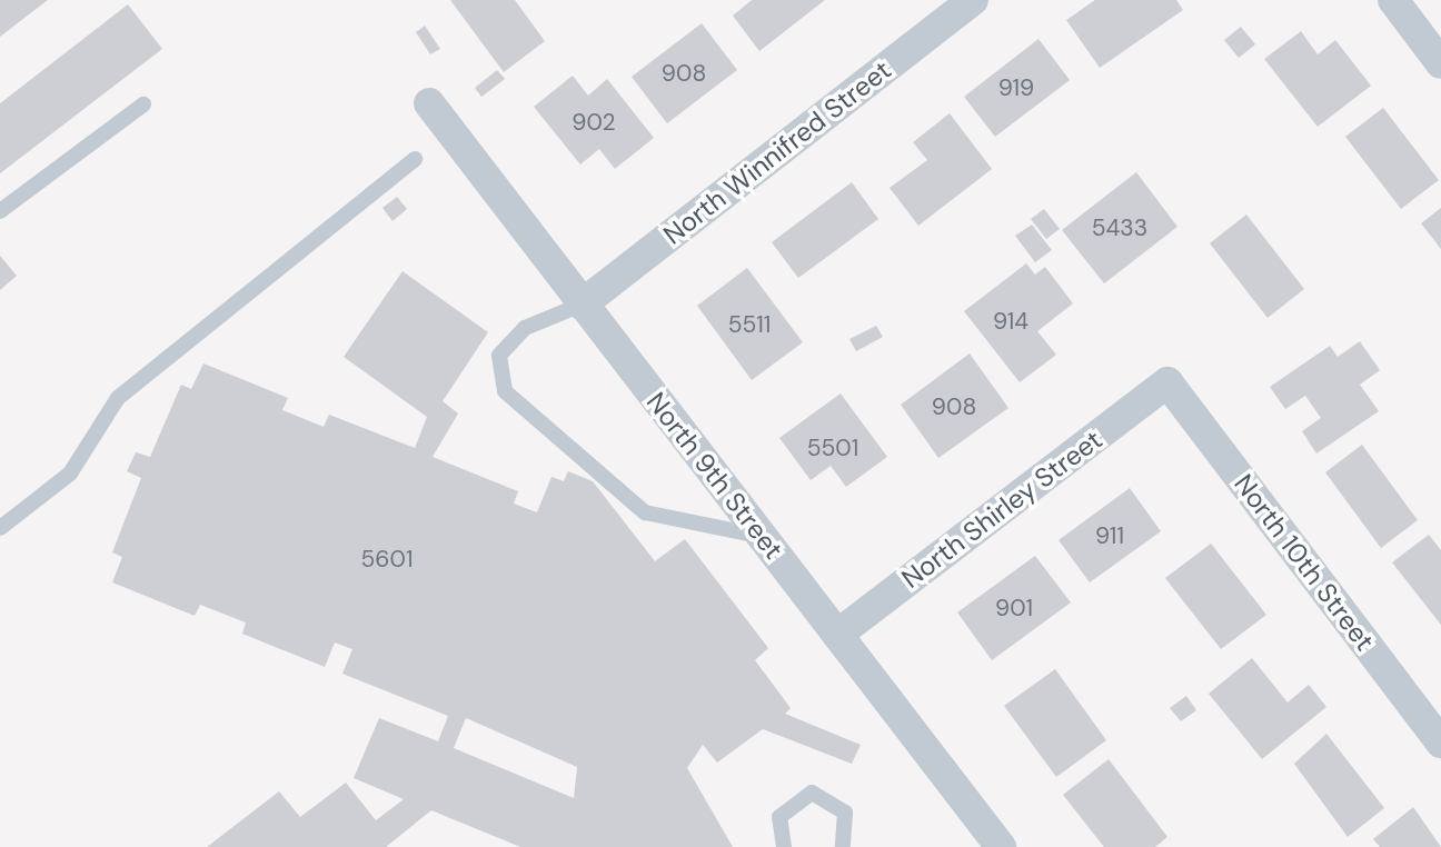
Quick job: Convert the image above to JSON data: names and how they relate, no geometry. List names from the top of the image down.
{
  "streets": {
    "street": [
      "North Winnifred Street",
      "North 9th Street",
      "North Shirley Street",
      "North 10th Street"
    ]
  },
  "crossings": [
    ["North Winnifred Street", "North 9th Street"],
    ["North 9th Street", "North Shirley Street"],
    ["North Shirley Street", "North 10th Street"]
  ],
  "house_numbers": [
    "908",
    "919",
    "902",
    "5433",
    "914",
    "5511",
    "908",
    "5501",
    "911",
    "5601",
    "901"
  ]
}
